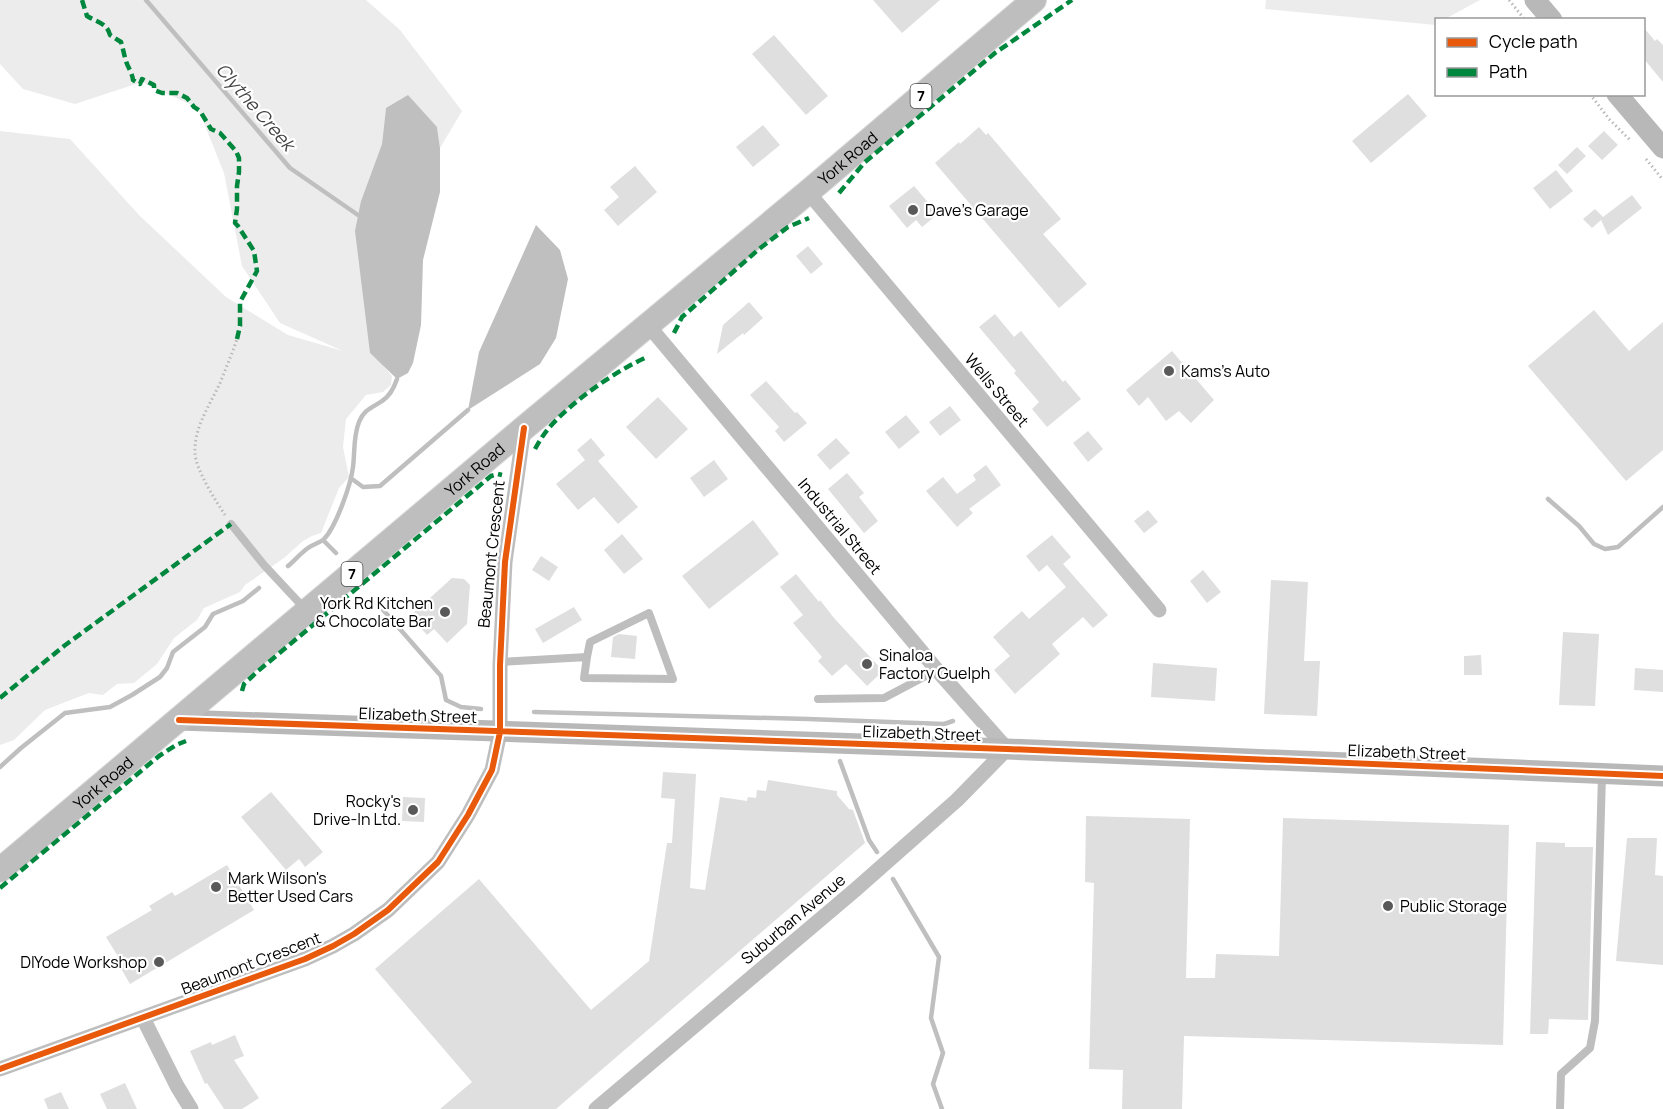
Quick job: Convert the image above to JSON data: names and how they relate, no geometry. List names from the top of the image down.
{
  "streets": {
    "main road": ["7", "York Road"],
    "street": [
      "Wells Street",
      "Industrial Street",
      "Beaumont Crescent",
      "Elizabeth Street",
      "Suburban Avenue"
    ]
  },
  "crossings": [
    ["York Road", "Wells Street"],
    ["York Road", "Industrial Street"],
    ["York Road", "Beaumont Crescent"],
    ["York Road", "Elizabeth Street"],
    ["Industrial Street", "Elizabeth Street"],
    ["Industrial Street", "Suburban Avenue"],
    ["Beaumont Crescent", "Elizabeth Street"],
    ["Elizabeth Street", "Suburban Avenue"]
  ],
  "water": ["Clythe Creek"],
  "places": [
    "Dave's Garage",
    "Kams's Auto",
    "York Rd Kitchen & Chocolate Bar",
    "Sinaloa Factory Guelph",
    "Rocky's Drive-In Ltd.",
    "Mark Wilson's Better Used Cars",
    "Public Storage",
    "DIYode Workshop"
  ],
  "legend": ["Cycle path", "Path"]
}
